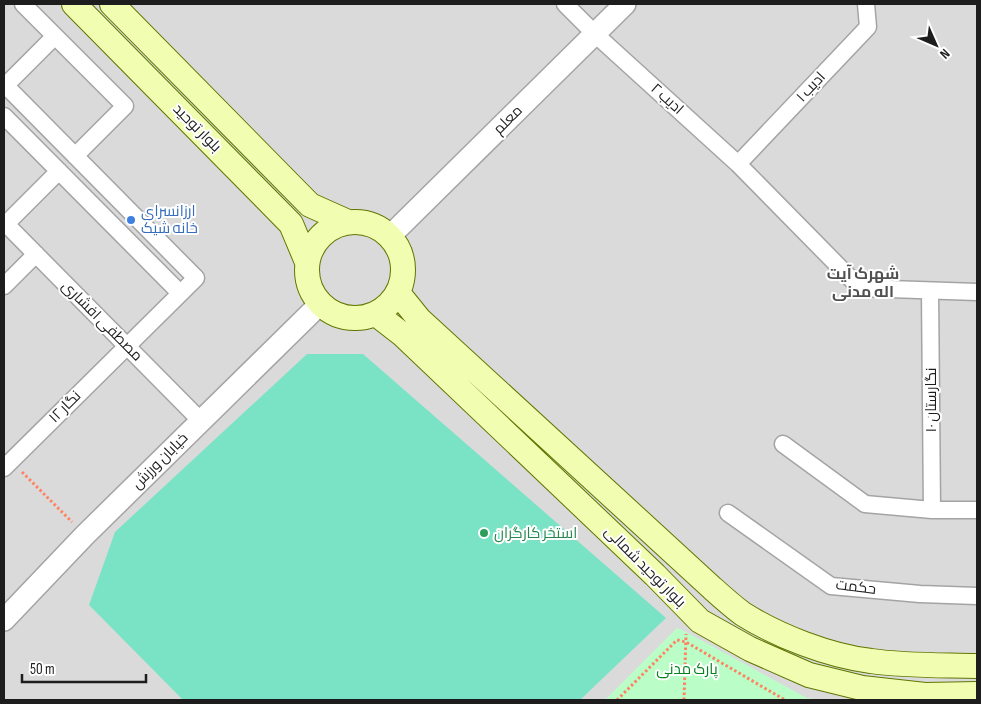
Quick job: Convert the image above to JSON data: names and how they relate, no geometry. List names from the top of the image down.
{
  "streets": {
    "main road": ["بلوار توحید", "بلوار توحید شمالی"],
    "street": [
      "ادیب ۱",
      "ادیب ۲",
      "معلم",
      "مصطفی افشاری",
      "نگارستان ۱۰",
      "نگار ۱۲",
      "خیابان ورزش",
      "حکمت"
    ]
  },
  "crossings": [
    ["ادیب ۱", "ادیب ۲"],
    ["ادیب ۲", "معلم"],
    ["ادیب ۲", "نگارستان ۱۰"],
    ["معلم", "بلوار توحید"],
    ["معلم", "خیابان ورزش"],
    ["معلم", "بلوار توحید شمالی"],
    ["بلوار توحید", "خیابان ورزش"],
    ["بلوار توحید", "بلوار توحید شمالی"],
    ["مصطفی افشاری", "نگار ۱۲"],
    ["مصطفی افشاری", "خیابان ورزش"],
    ["خیابان ورزش", "بلوار توحید شمالی"]
  ],
  "districts": ["شهرک آیت اله مدنی"],
  "parks": ["پارک مدنی"],
  "places": ["ارزانسرای خانه شیک", "استخر کارگران"],
  "scale_bar": "50 m",
  "north": "bottom right"
}
